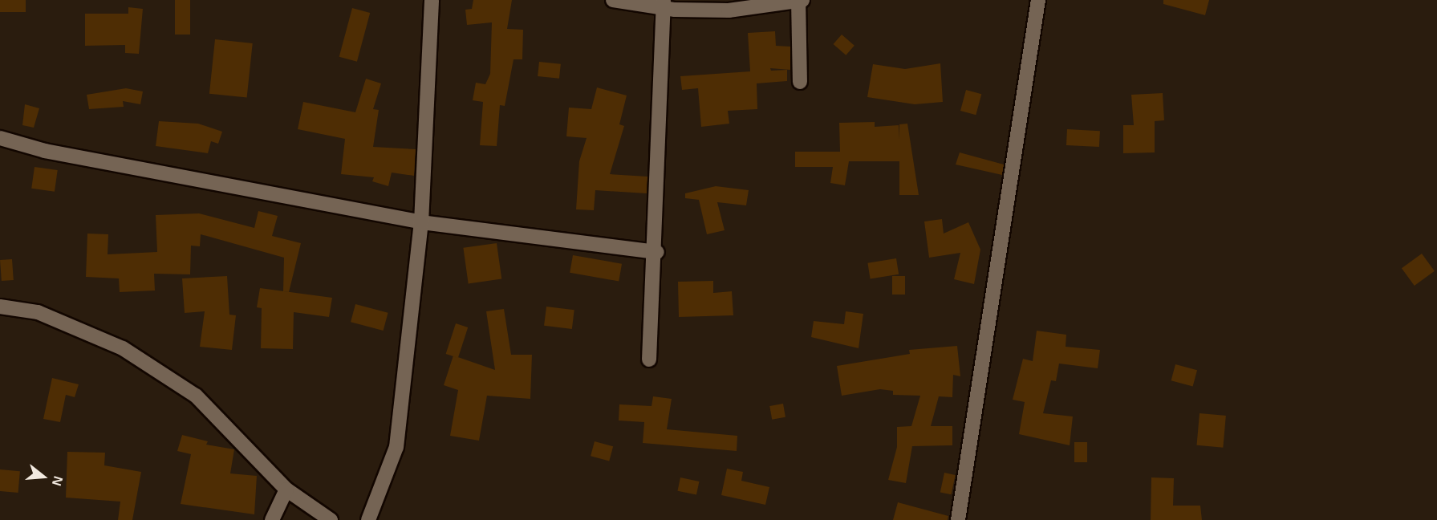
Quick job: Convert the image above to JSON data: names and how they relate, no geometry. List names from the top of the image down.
{
  "north": "right"
}
